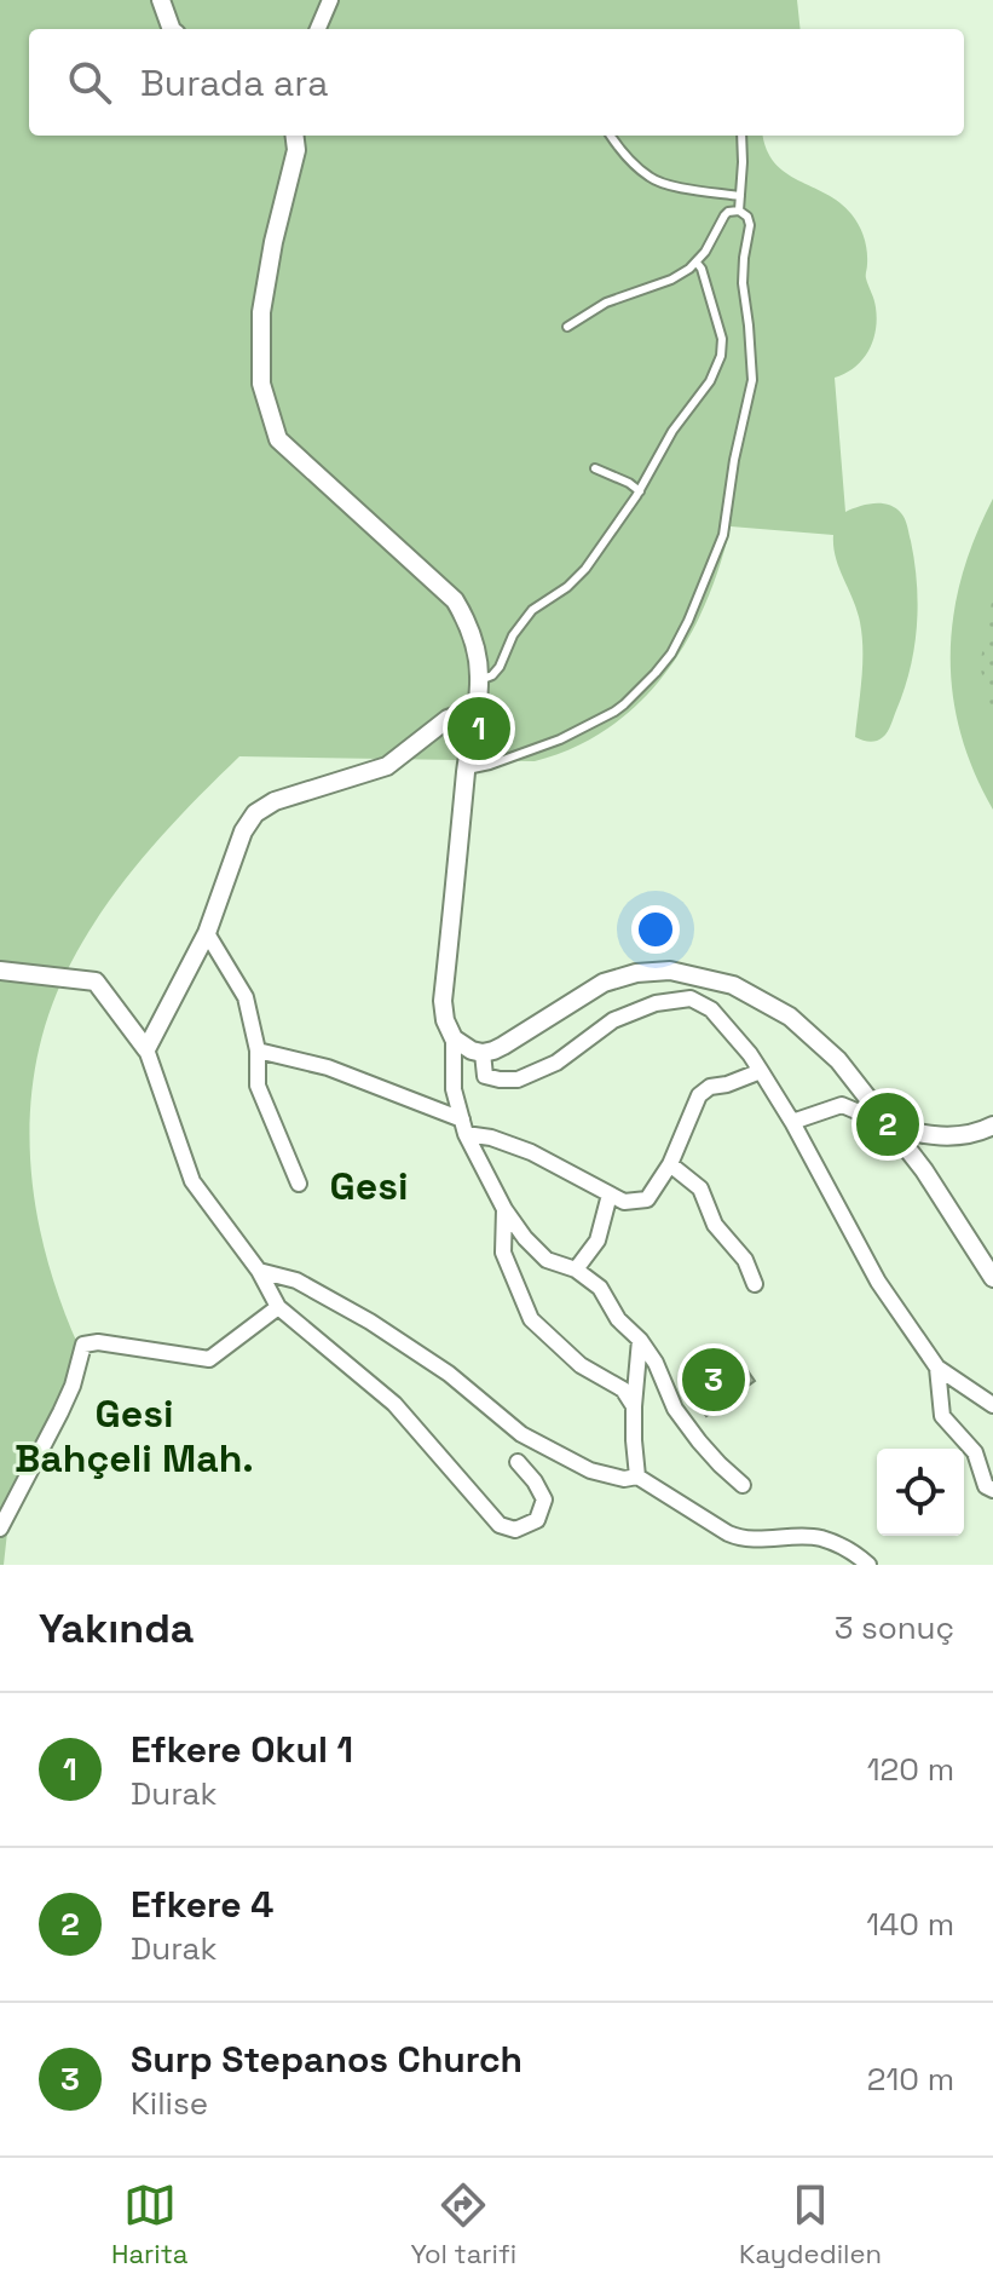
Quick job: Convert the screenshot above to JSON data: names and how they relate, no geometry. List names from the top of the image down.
{
  "districts": ["Gesi", "Gesi Bahçeli Mah."],
  "page": {
    "search": "Burada ara",
    "pins": ["1", "2", "3"],
    "heading": ["Yakında", "3 sonuç"],
    "list": [
      {
        "mark": "1",
        "name": "Efkere Okul 1",
        "note": "Durak",
        "value": "120 m"
      },
      {
        "mark": "2",
        "name": "Efkere 4",
        "note": "Durak",
        "value": "140 m"
      },
      {
        "mark": "3",
        "name": "Surp Stepanos Church",
        "note": "Kilise",
        "value": "210 m"
      }
    ],
    "nav": ["Harita", "Yol tarifi", "Kaydedilen"]
  }
}
